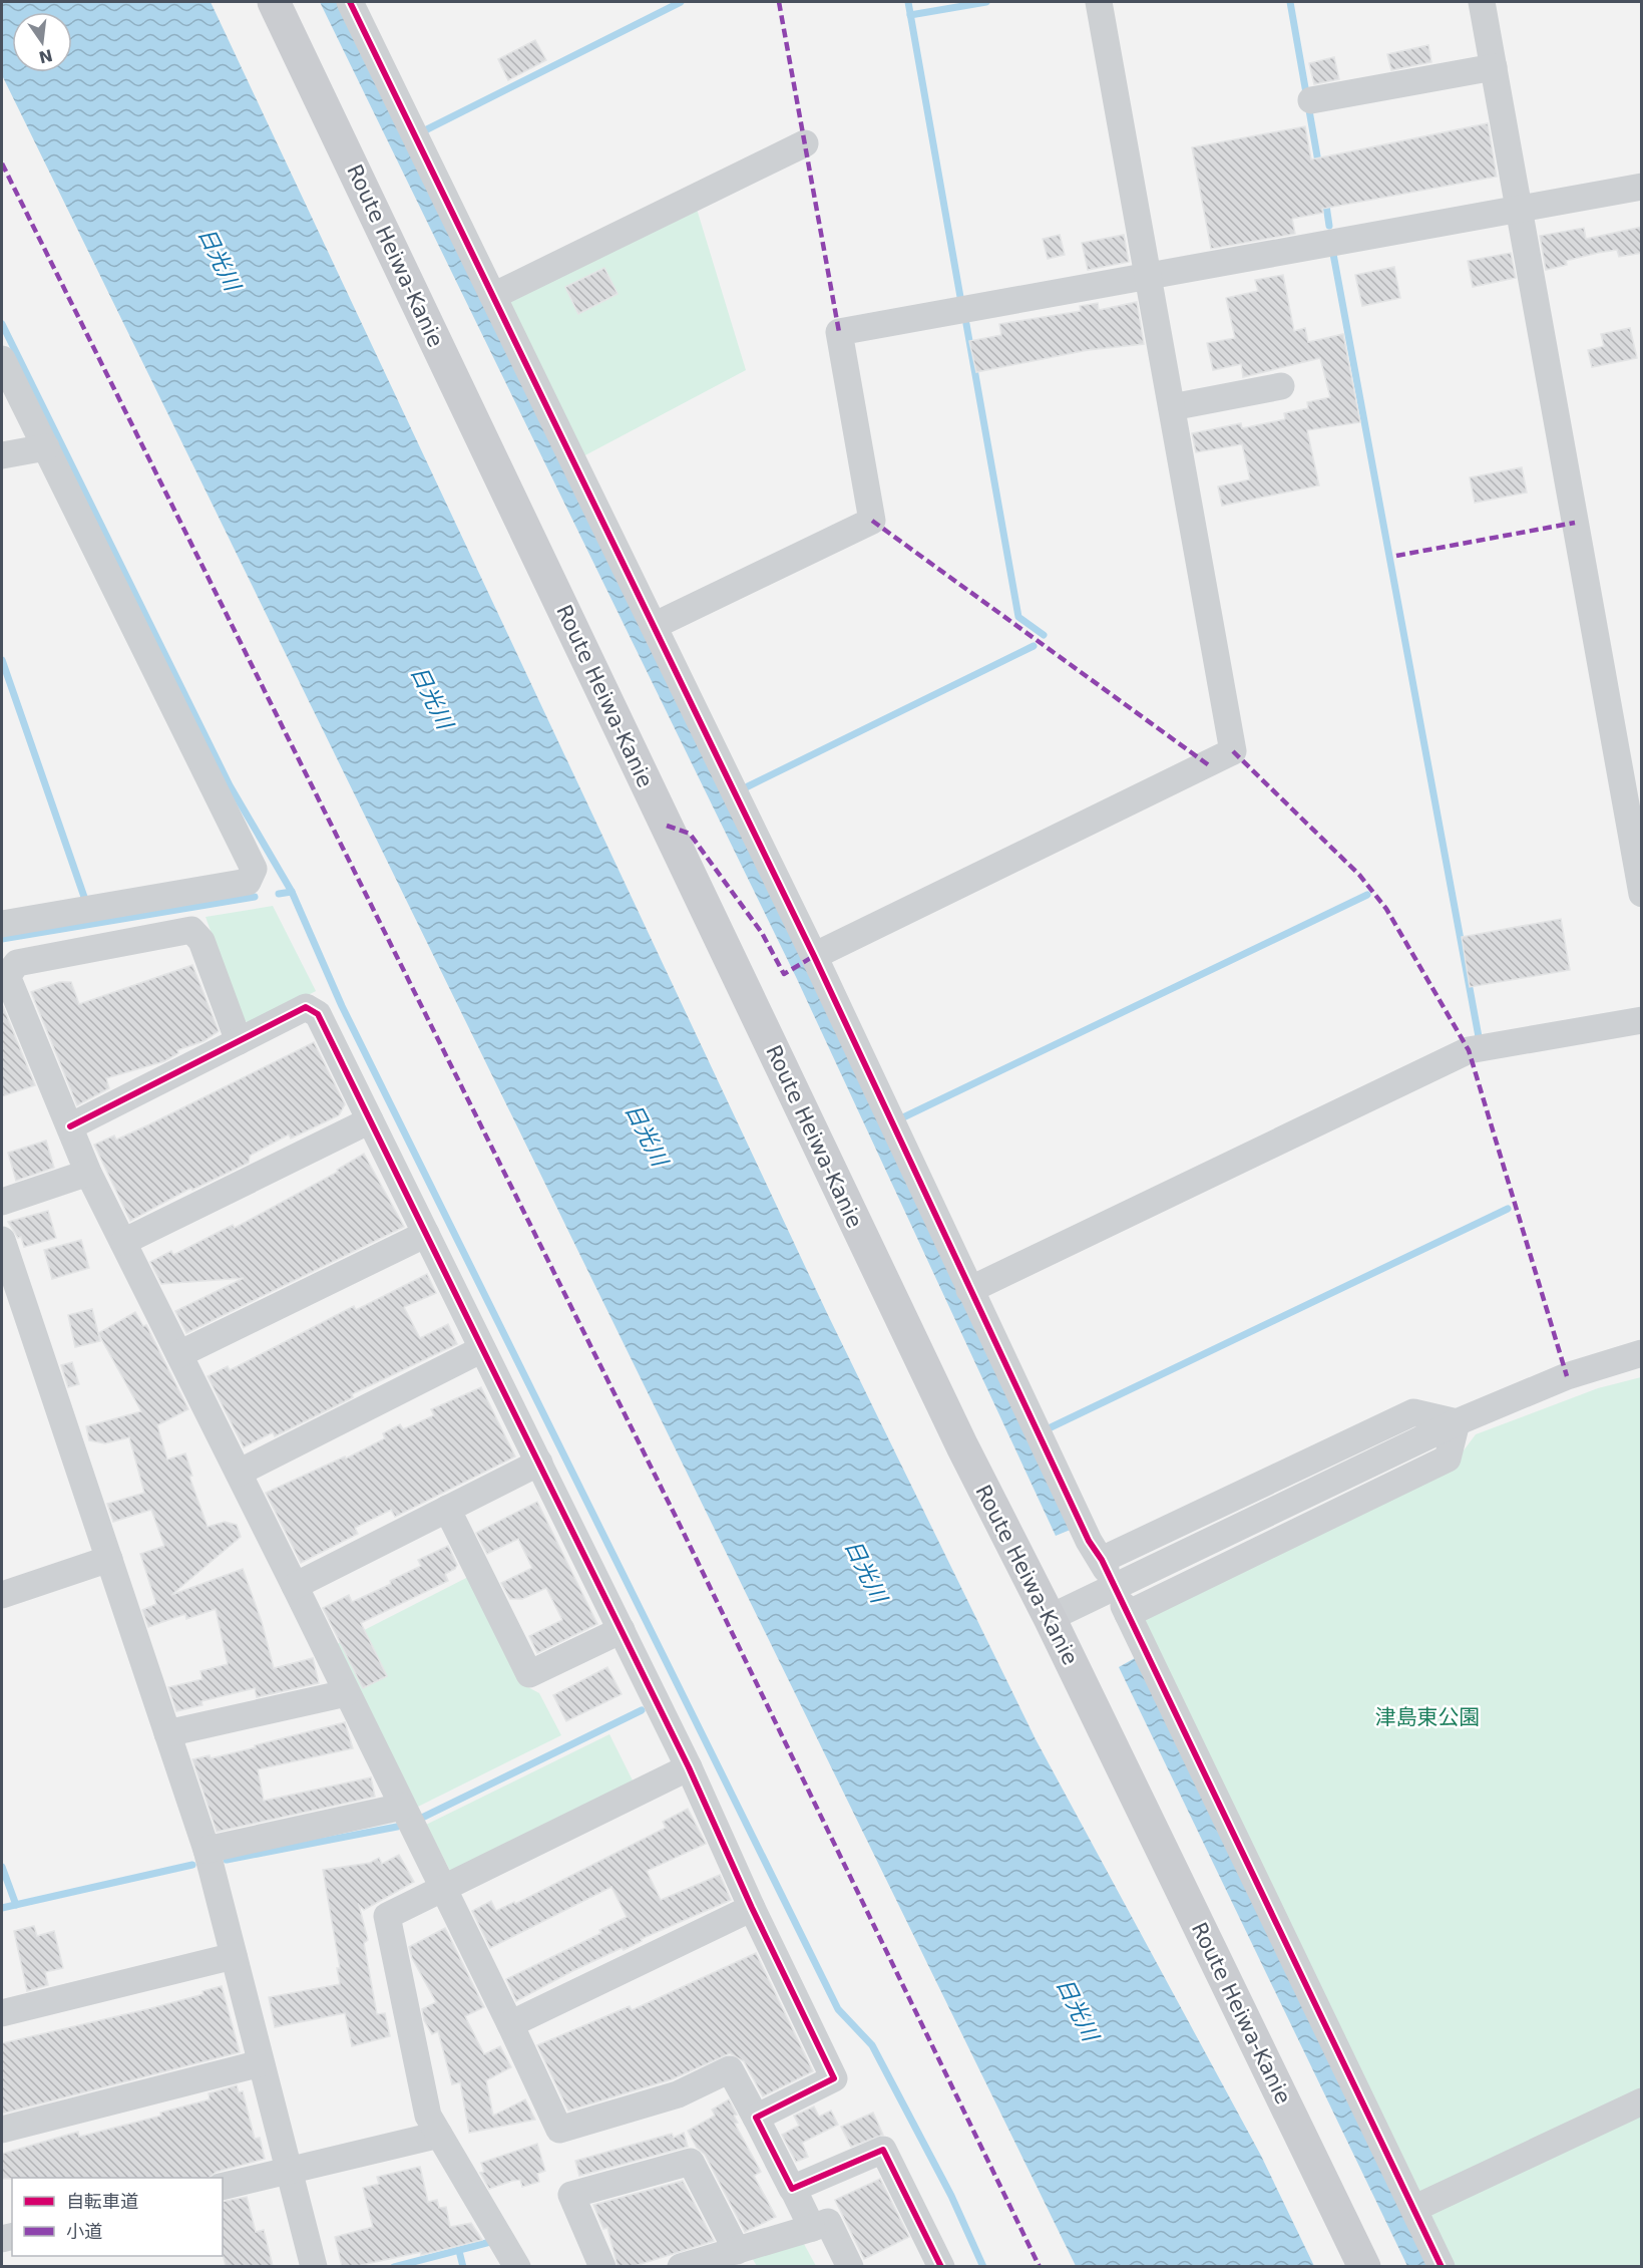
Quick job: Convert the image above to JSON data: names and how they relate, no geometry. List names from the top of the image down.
{
  "streets": {
    "main road": ["Route Heiwa-Kanie"]
  },
  "water": ["日光川"],
  "parks": ["津島東公園"],
  "legend": ["自転車道", "小道"],
  "north": "bottom"
}
